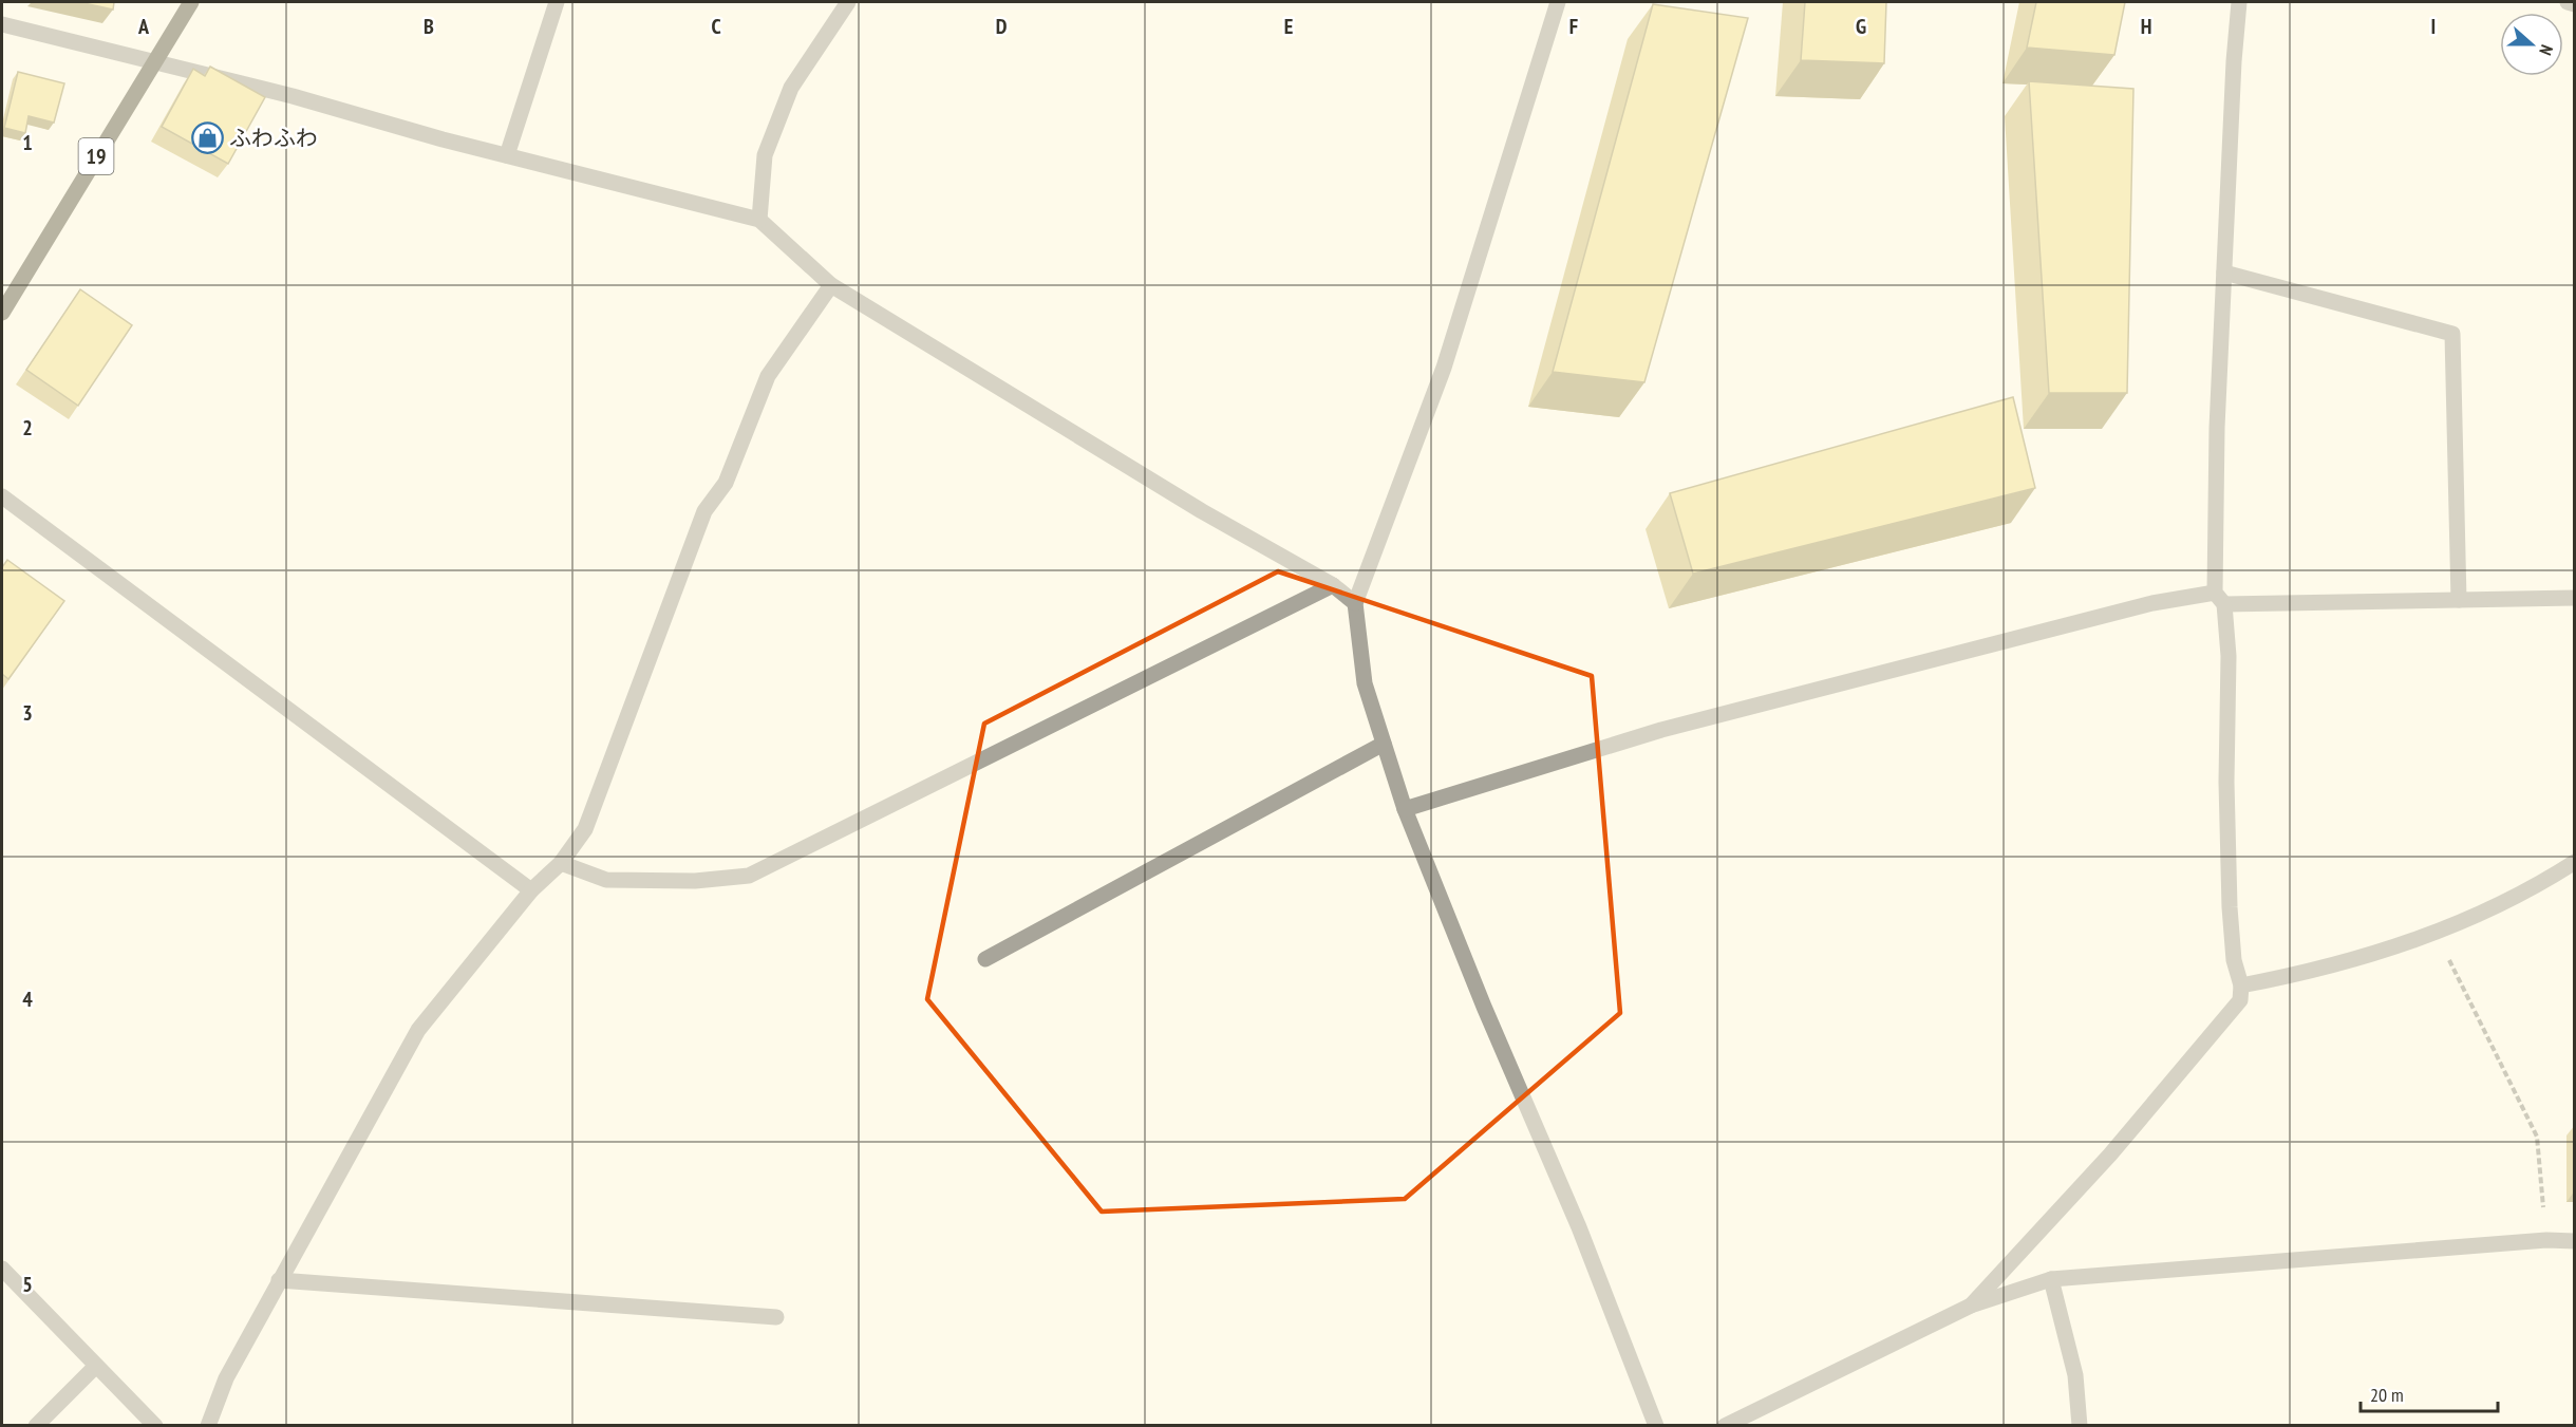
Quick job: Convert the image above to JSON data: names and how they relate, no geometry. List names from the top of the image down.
{
  "streets": {
    "main road": ["19"]
  },
  "places": {
    "shop": ["ふわふわ"]
  },
  "scale_bar": "20 m",
  "north": "right",
  "grid": {
    "columns": [
      "A",
      "B",
      "C",
      "D",
      "E",
      "F",
      "G",
      "H",
      "I"
    ],
    "rows": [
      "1",
      "2",
      "3",
      "4",
      "5"
    ]
  }
}
